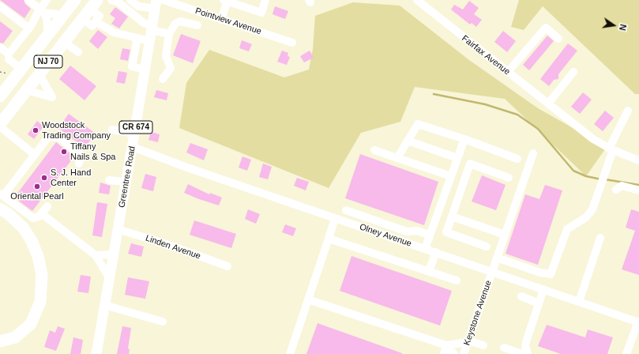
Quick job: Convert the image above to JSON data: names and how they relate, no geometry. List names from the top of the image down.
{
  "streets": {
    "highway": ["NJ 70"],
    "main road": ["CR 674", "Greentree Road"],
    "street": [
      "Pointview Avenue",
      "Fairfax Avenue",
      "Olney Avenue",
      "Linden Avenue",
      "Keystone Avenue"
    ]
  },
  "crossings": [
    ["Greentree Road", "Olney Avenue"],
    ["Greentree Road", "Linden Avenue"],
    ["Olney Avenue", "Keystone Avenue"]
  ],
  "places": [
    "Woodstock Trading Company",
    "Tiffany Nails & Spa",
    "S. J. Hand Center",
    "Oriental Pearl"
  ],
  "north": "right"
}
